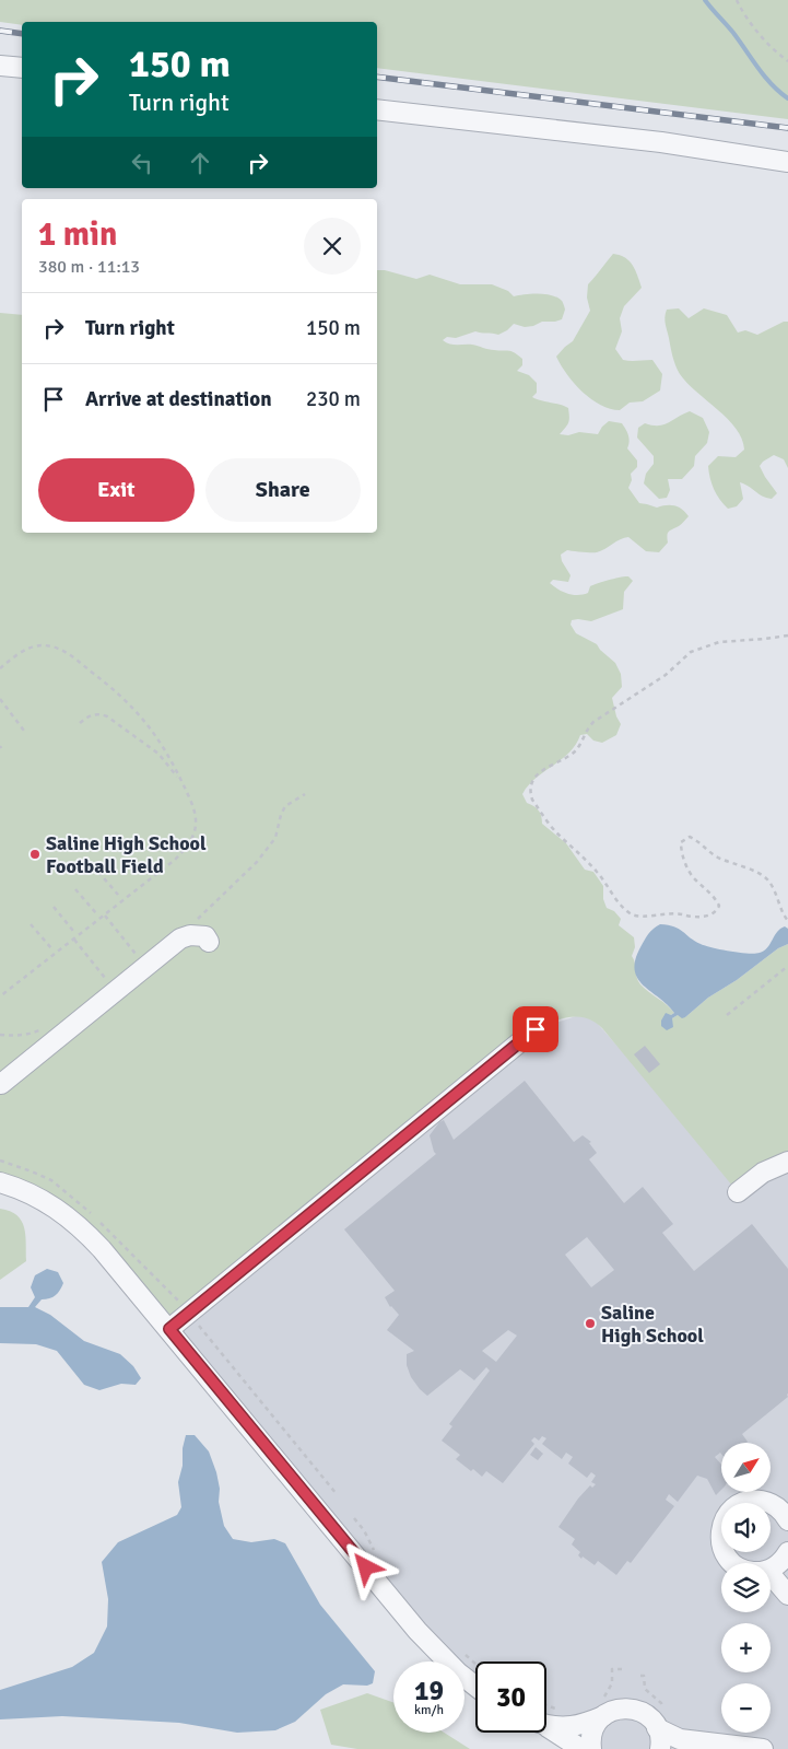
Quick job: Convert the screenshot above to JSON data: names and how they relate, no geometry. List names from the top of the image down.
{
  "places": ["Saline High School Football Field", "Saline High School"],
  "north": "top right",
  "page": {
    "turn": ["150 m", "Turn right"],
    "heading": ["1 min", "380 m · 11:13"],
    "list": [
      {
        "name": "Turn right",
        "value": "150 m"
      },
      {
        "name": "Arrive at destination",
        "value": "230 m"
      }
    ],
    "buttons": ["Exit", "Share"],
    "map_buttons": ["+", "−"],
    "speed": "19 km/h",
    "limit": "30"
  }
}
